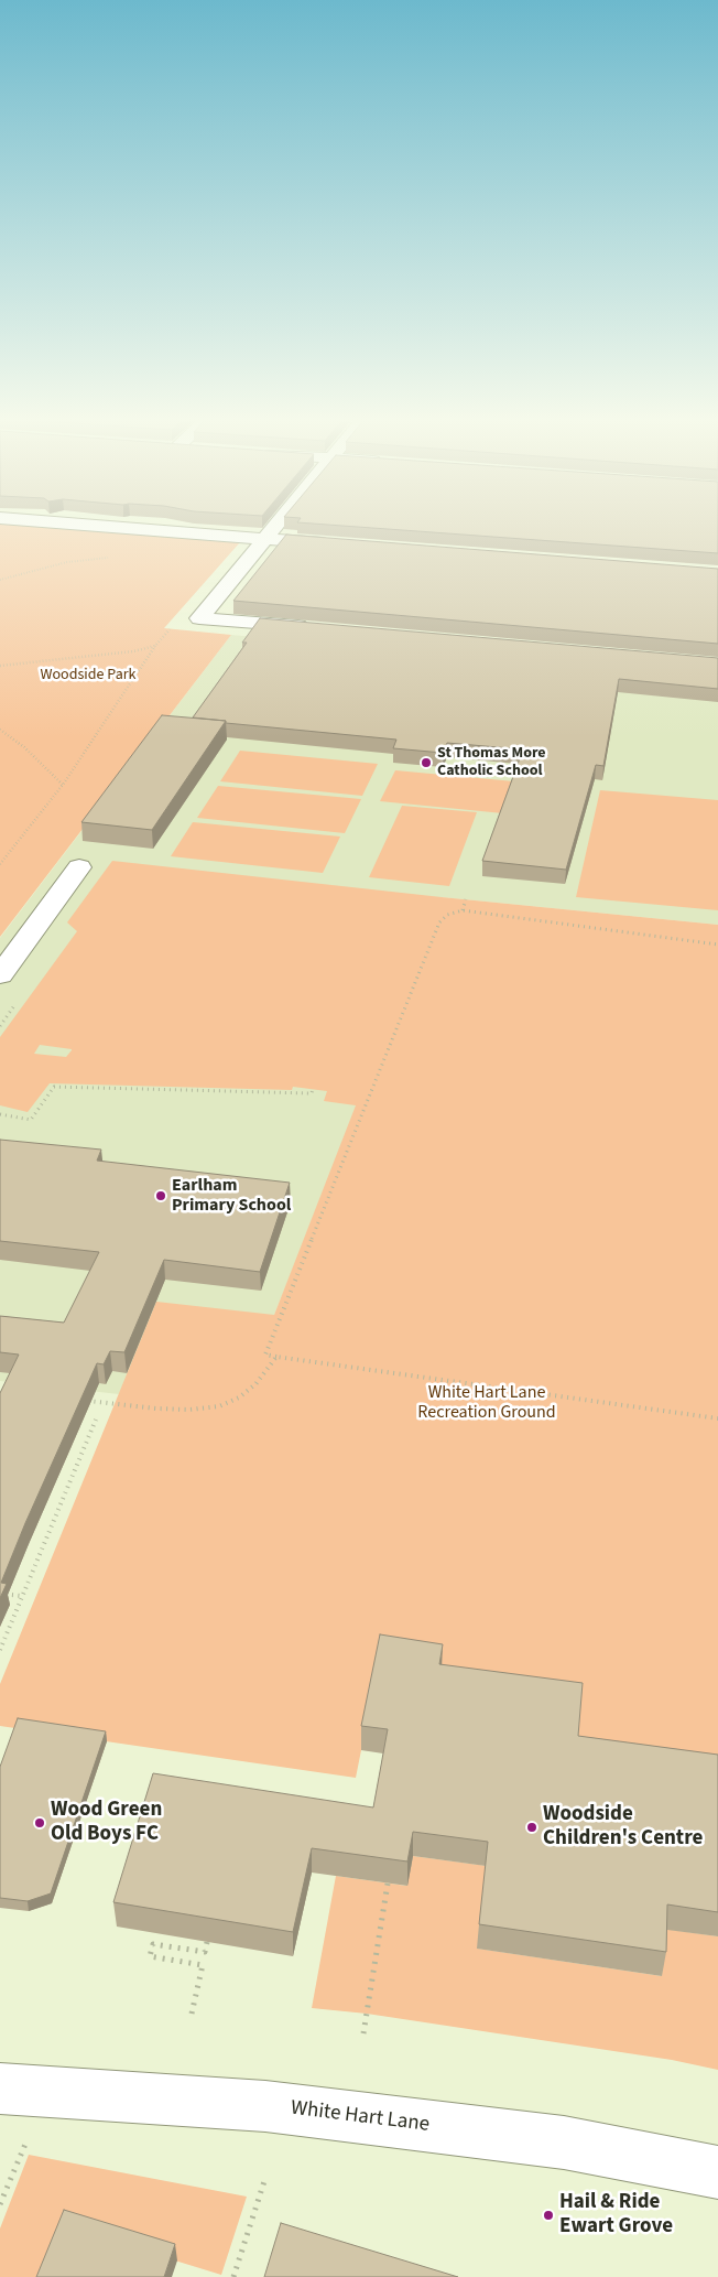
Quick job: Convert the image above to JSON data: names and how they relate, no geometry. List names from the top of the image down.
{
  "streets": {
    "street": ["White Hart Lane"]
  },
  "parks": ["Woodside Park", "White Hart Lane Recreation Ground"],
  "places": [
    "St Thomas More Catholic School",
    "Earlham Primary School",
    "Wood Green Old Boys FC",
    "Woodside Children's Centre",
    "Hail & Ride Ewart Grove"
  ]
}
